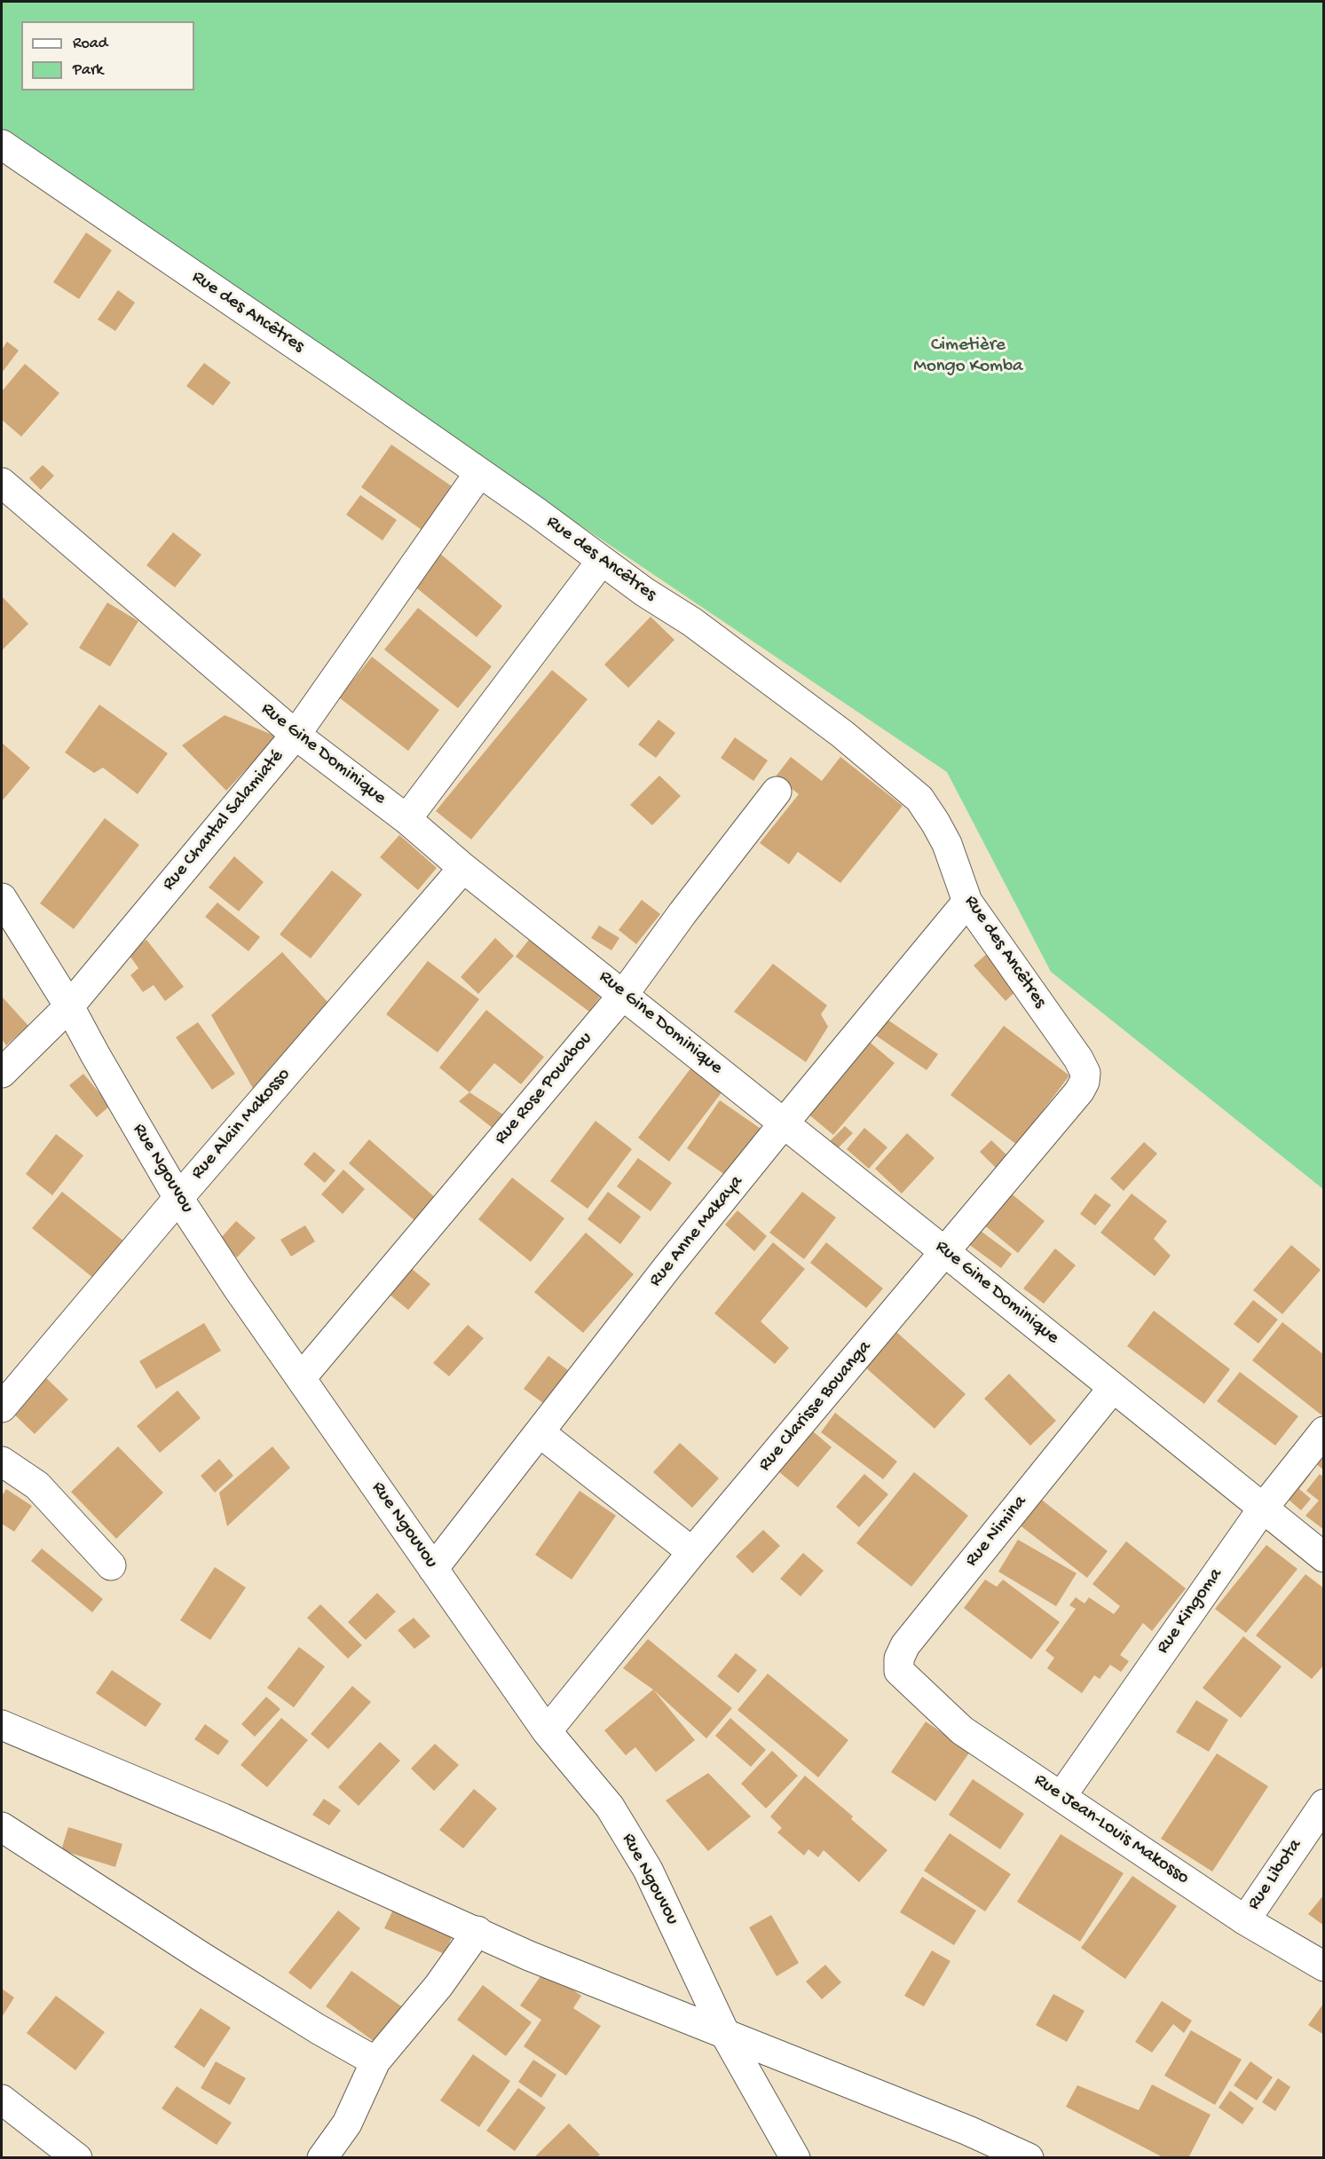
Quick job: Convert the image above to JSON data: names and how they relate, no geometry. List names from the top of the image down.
{
  "streets": {
    "street": [
      "Rue des Ancêtres",
      "Rue Gine Dominique",
      "Rue Chantal Salamiaté",
      "Rue Rose Pouabou",
      "Rue Alain Makosso",
      "Rue Ngouvou",
      "Rue Anne Makaya",
      "Rue Clarisse Bouanga",
      "Rue Nimina",
      "Rue Kingoma",
      "Rue Jean-Louis Makosso",
      "Rue Libota"
    ]
  },
  "crossings": [
    ["Rue des Ancêtres", "Rue Chantal Salamiaté"],
    ["Rue des Ancêtres", "Rue Anne Makaya"],
    ["Rue des Ancêtres", "Rue Clarisse Bouanga"],
    ["Rue Gine Dominique", "Rue Chantal Salamiaté"],
    ["Rue Gine Dominique", "Rue Rose Pouabou"],
    ["Rue Gine Dominique", "Rue Alain Makosso"],
    ["Rue Gine Dominique", "Rue Anne Makaya"],
    ["Rue Gine Dominique", "Rue Clarisse Bouanga"],
    ["Rue Gine Dominique", "Rue Nimina"],
    ["Rue Gine Dominique", "Rue Kingoma"],
    ["Rue Chantal Salamiaté", "Rue Ngouvou"],
    ["Rue Rose Pouabou", "Rue Ngouvou"],
    ["Rue Alain Makosso", "Rue Ngouvou"],
    ["Rue Ngouvou", "Rue Anne Makaya"],
    ["Rue Ngouvou", "Rue Clarisse Bouanga"],
    ["Rue Nimina", "Rue Jean-Louis Makosso"],
    ["Rue Kingoma", "Rue Jean-Louis Makosso"],
    ["Rue Jean-Louis Makosso", "Rue Libota"]
  ],
  "parks": ["Cimetière Mongo Komba"],
  "legend": ["Road", "Park"]
}
